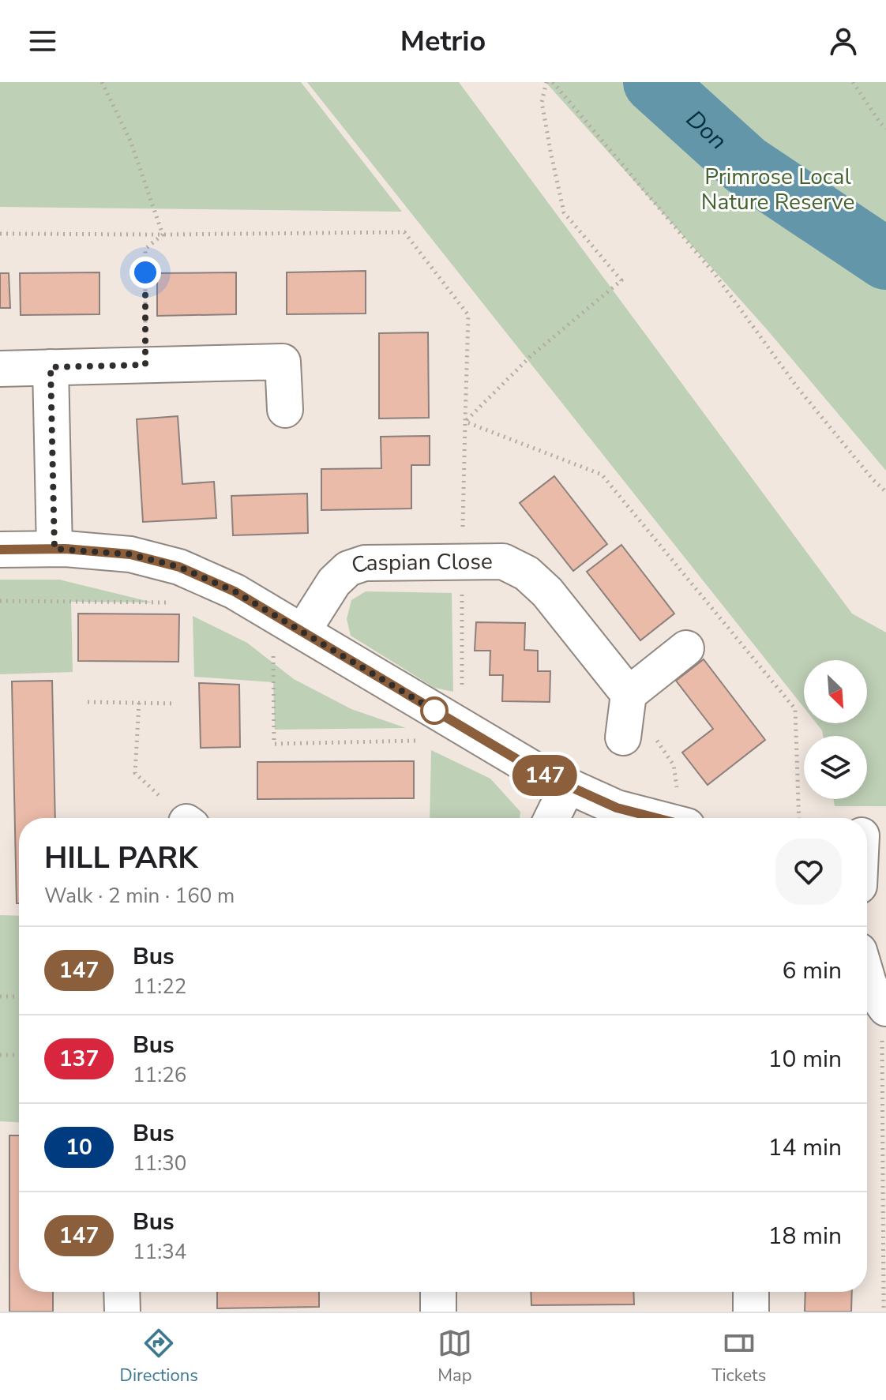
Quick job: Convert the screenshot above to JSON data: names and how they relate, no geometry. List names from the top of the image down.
{
  "streets": {
    "street": ["Caspian Close"]
  },
  "water": ["Don"],
  "parks": ["Primrose Local Nature Reserve"],
  "lines": ["bus line 147"],
  "north": "bottom right",
  "page": {
    "header": "Metrio",
    "on_map": "147",
    "heading": ["HILL PARK", "Walk · 2 min · 160 m"],
    "list": [
      {
        "mark": "147",
        "name": "Bus",
        "note": "11:22",
        "value": "6 min"
      },
      {
        "mark": "137",
        "name": "Bus",
        "note": "11:26",
        "value": "10 min"
      },
      {
        "mark": "10",
        "name": "Bus",
        "note": "11:30",
        "value": "14 min"
      },
      {
        "mark": "147",
        "name": "Bus",
        "note": "11:34",
        "value": "18 min"
      }
    ],
    "tabs": ["Directions", "Map", "Tickets"]
  }
}
